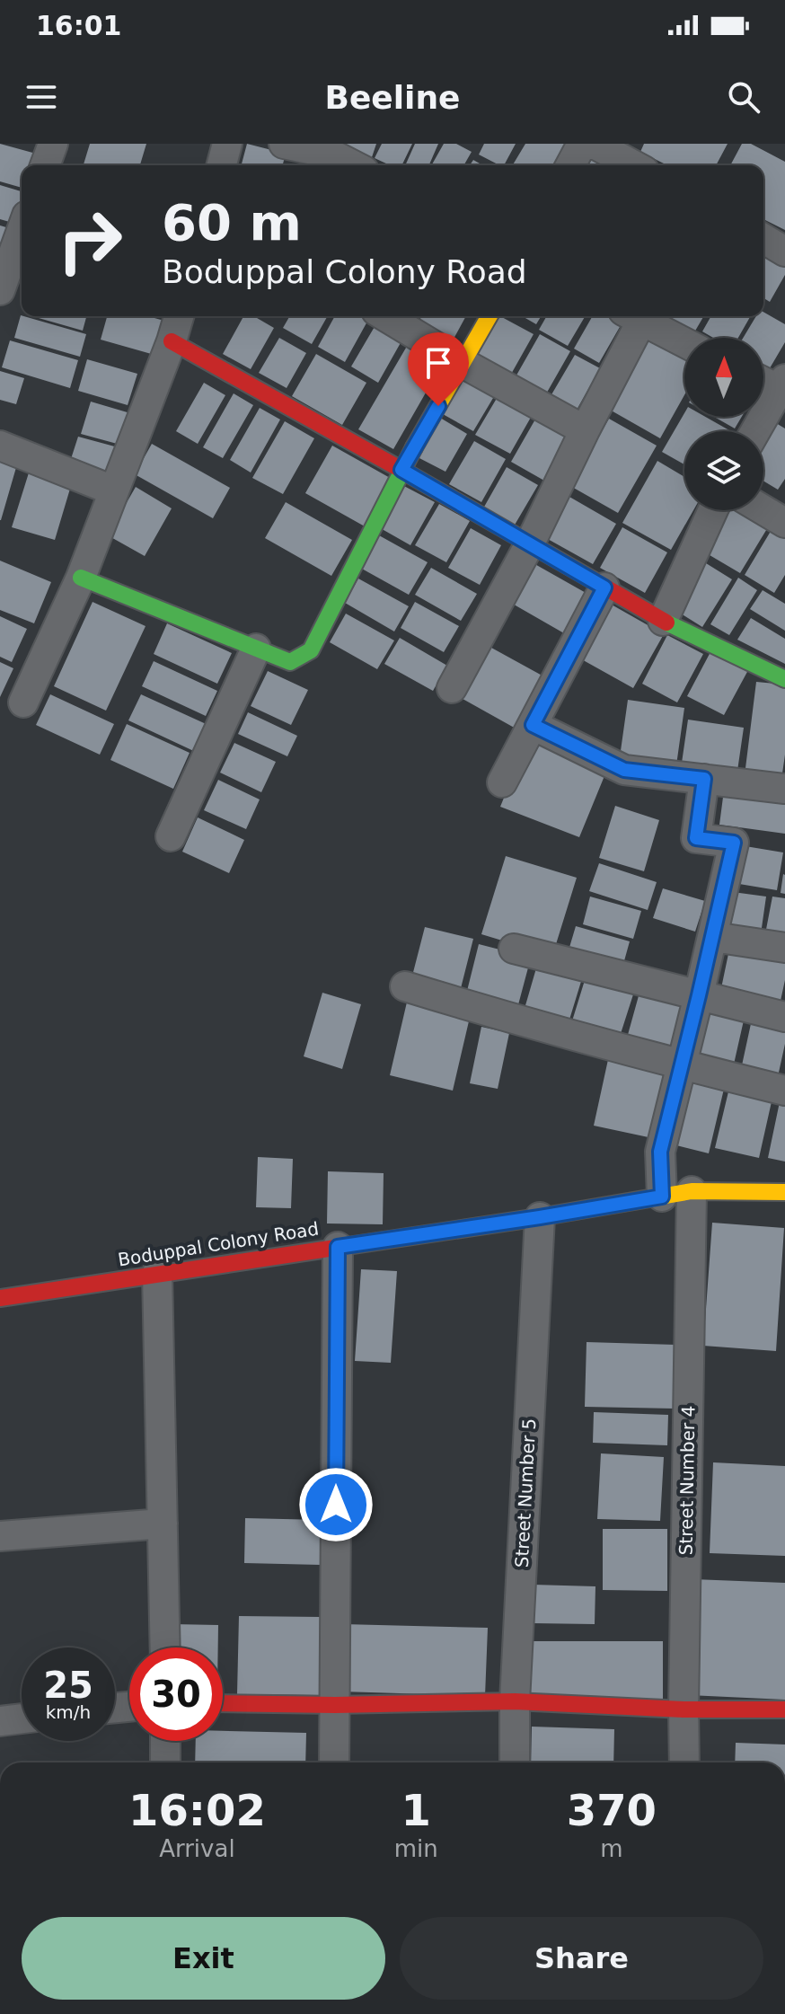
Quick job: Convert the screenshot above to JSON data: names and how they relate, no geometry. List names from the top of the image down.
{
  "streets": {
    "street": ["Boduppal Colony Road", "Street Number 4", "Street Number 5"]
  },
  "crossings": [
    ["Boduppal Colony Road", "Street Number 4"],
    ["Boduppal Colony Road", "Street Number 5"]
  ],
  "north": "top",
  "page": {
    "status": "16:01",
    "header": "Beeline",
    "turn": ["60 m", "Boduppal Colony Road"],
    "speed": "25 km/h",
    "limit": "30",
    "eta": [
      "16:02",
      "Arrival",
      "1",
      "min",
      "370",
      "m"
    ],
    "buttons": ["Exit", "Share"]
  }
}
